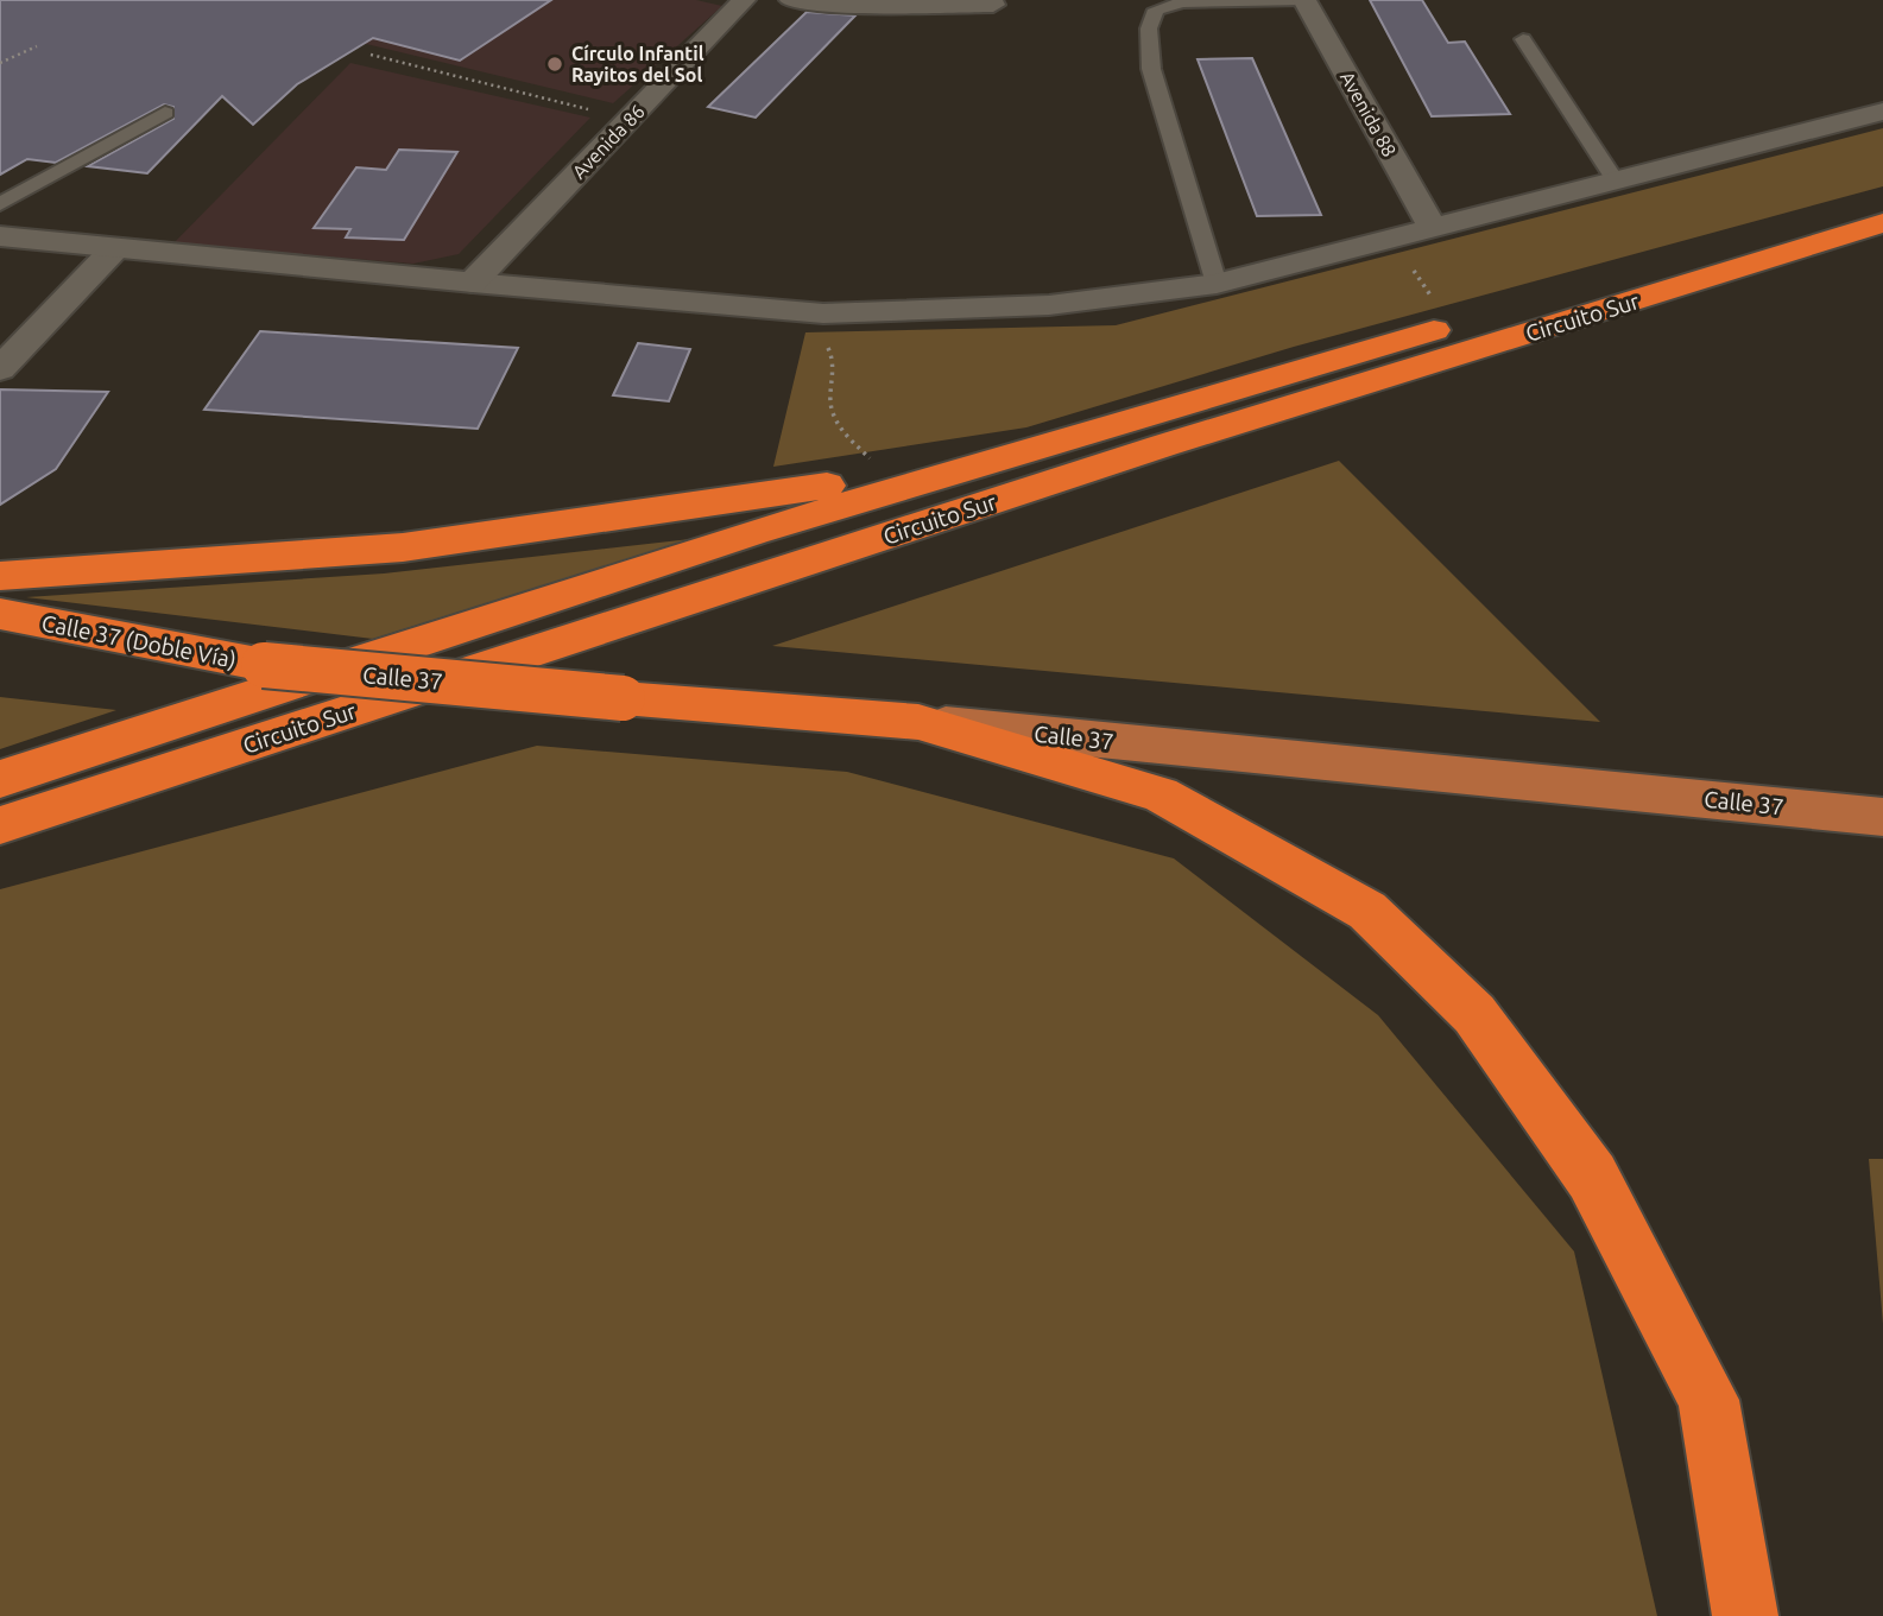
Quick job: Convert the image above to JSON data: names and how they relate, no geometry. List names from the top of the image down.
{
  "streets": {
    "highway": ["Circuito Sur", "Calle 37 (Doble Vía)", "Calle 37"],
    "street": ["Avenida 88", "Avenida 86"]
  },
  "crossings": [
    ["Calle 37 (Doble Vía)", "Calle 37"]
  ],
  "places": ["Círculo Infantil Rayitos del Sol"]
}
